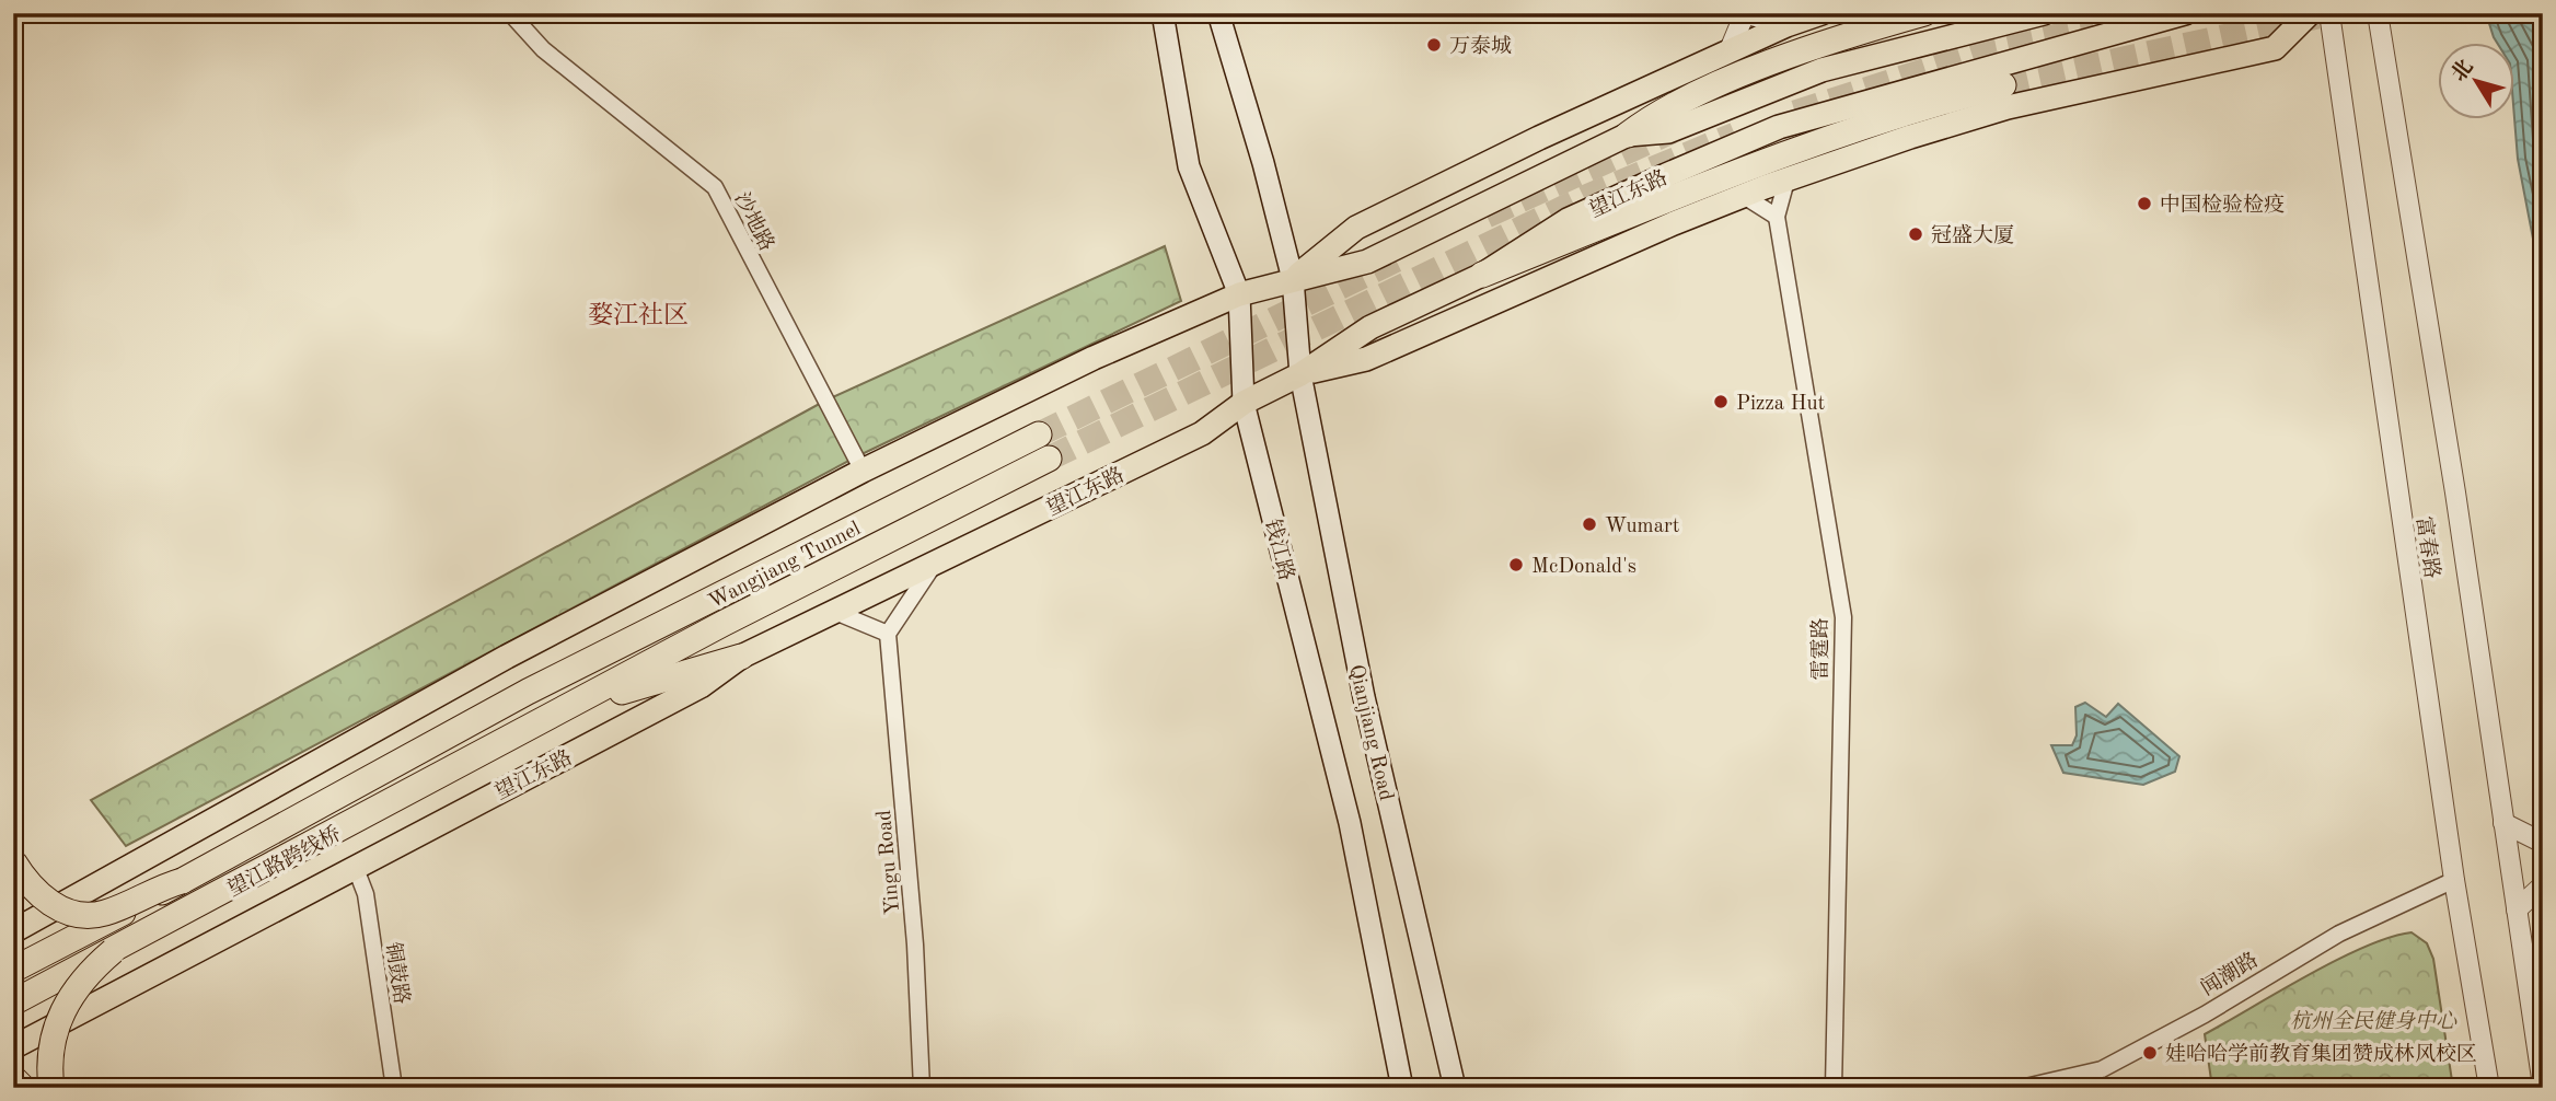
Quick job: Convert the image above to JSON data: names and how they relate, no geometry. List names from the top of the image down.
{
  "streets": {
    "highway": ["Wangjiang Tunnel", "望江路跨线桥"],
    "main road": ["望江东路", "钱江路", "Qianjiang Road"],
    "street": [
      "沙地路",
      "富春路",
      "雷霆路",
      "Yingu Road",
      "铜鼓路",
      "闻潮路"
    ]
  },
  "crossings": [
    ["望江东路", "沙地路"],
    ["望江东路", "钱江路"],
    ["望江东路", "Qianjiang Road"],
    ["望江东路", "铜鼓路"],
    ["富春路", "闻潮路"],
    ["Wangjiang Tunnel", "望江路跨线桥"]
  ],
  "districts": ["婺江社区"],
  "parks": ["杭州全民健身中心"],
  "places": [
    "万泰城",
    "中国检验检疫",
    "冠盛大厦",
    "Pizza Hut",
    "Wumart",
    "McDonald's",
    "娃哈哈学前教育集团赞成林风校区"
  ],
  "north": "top left"
}
